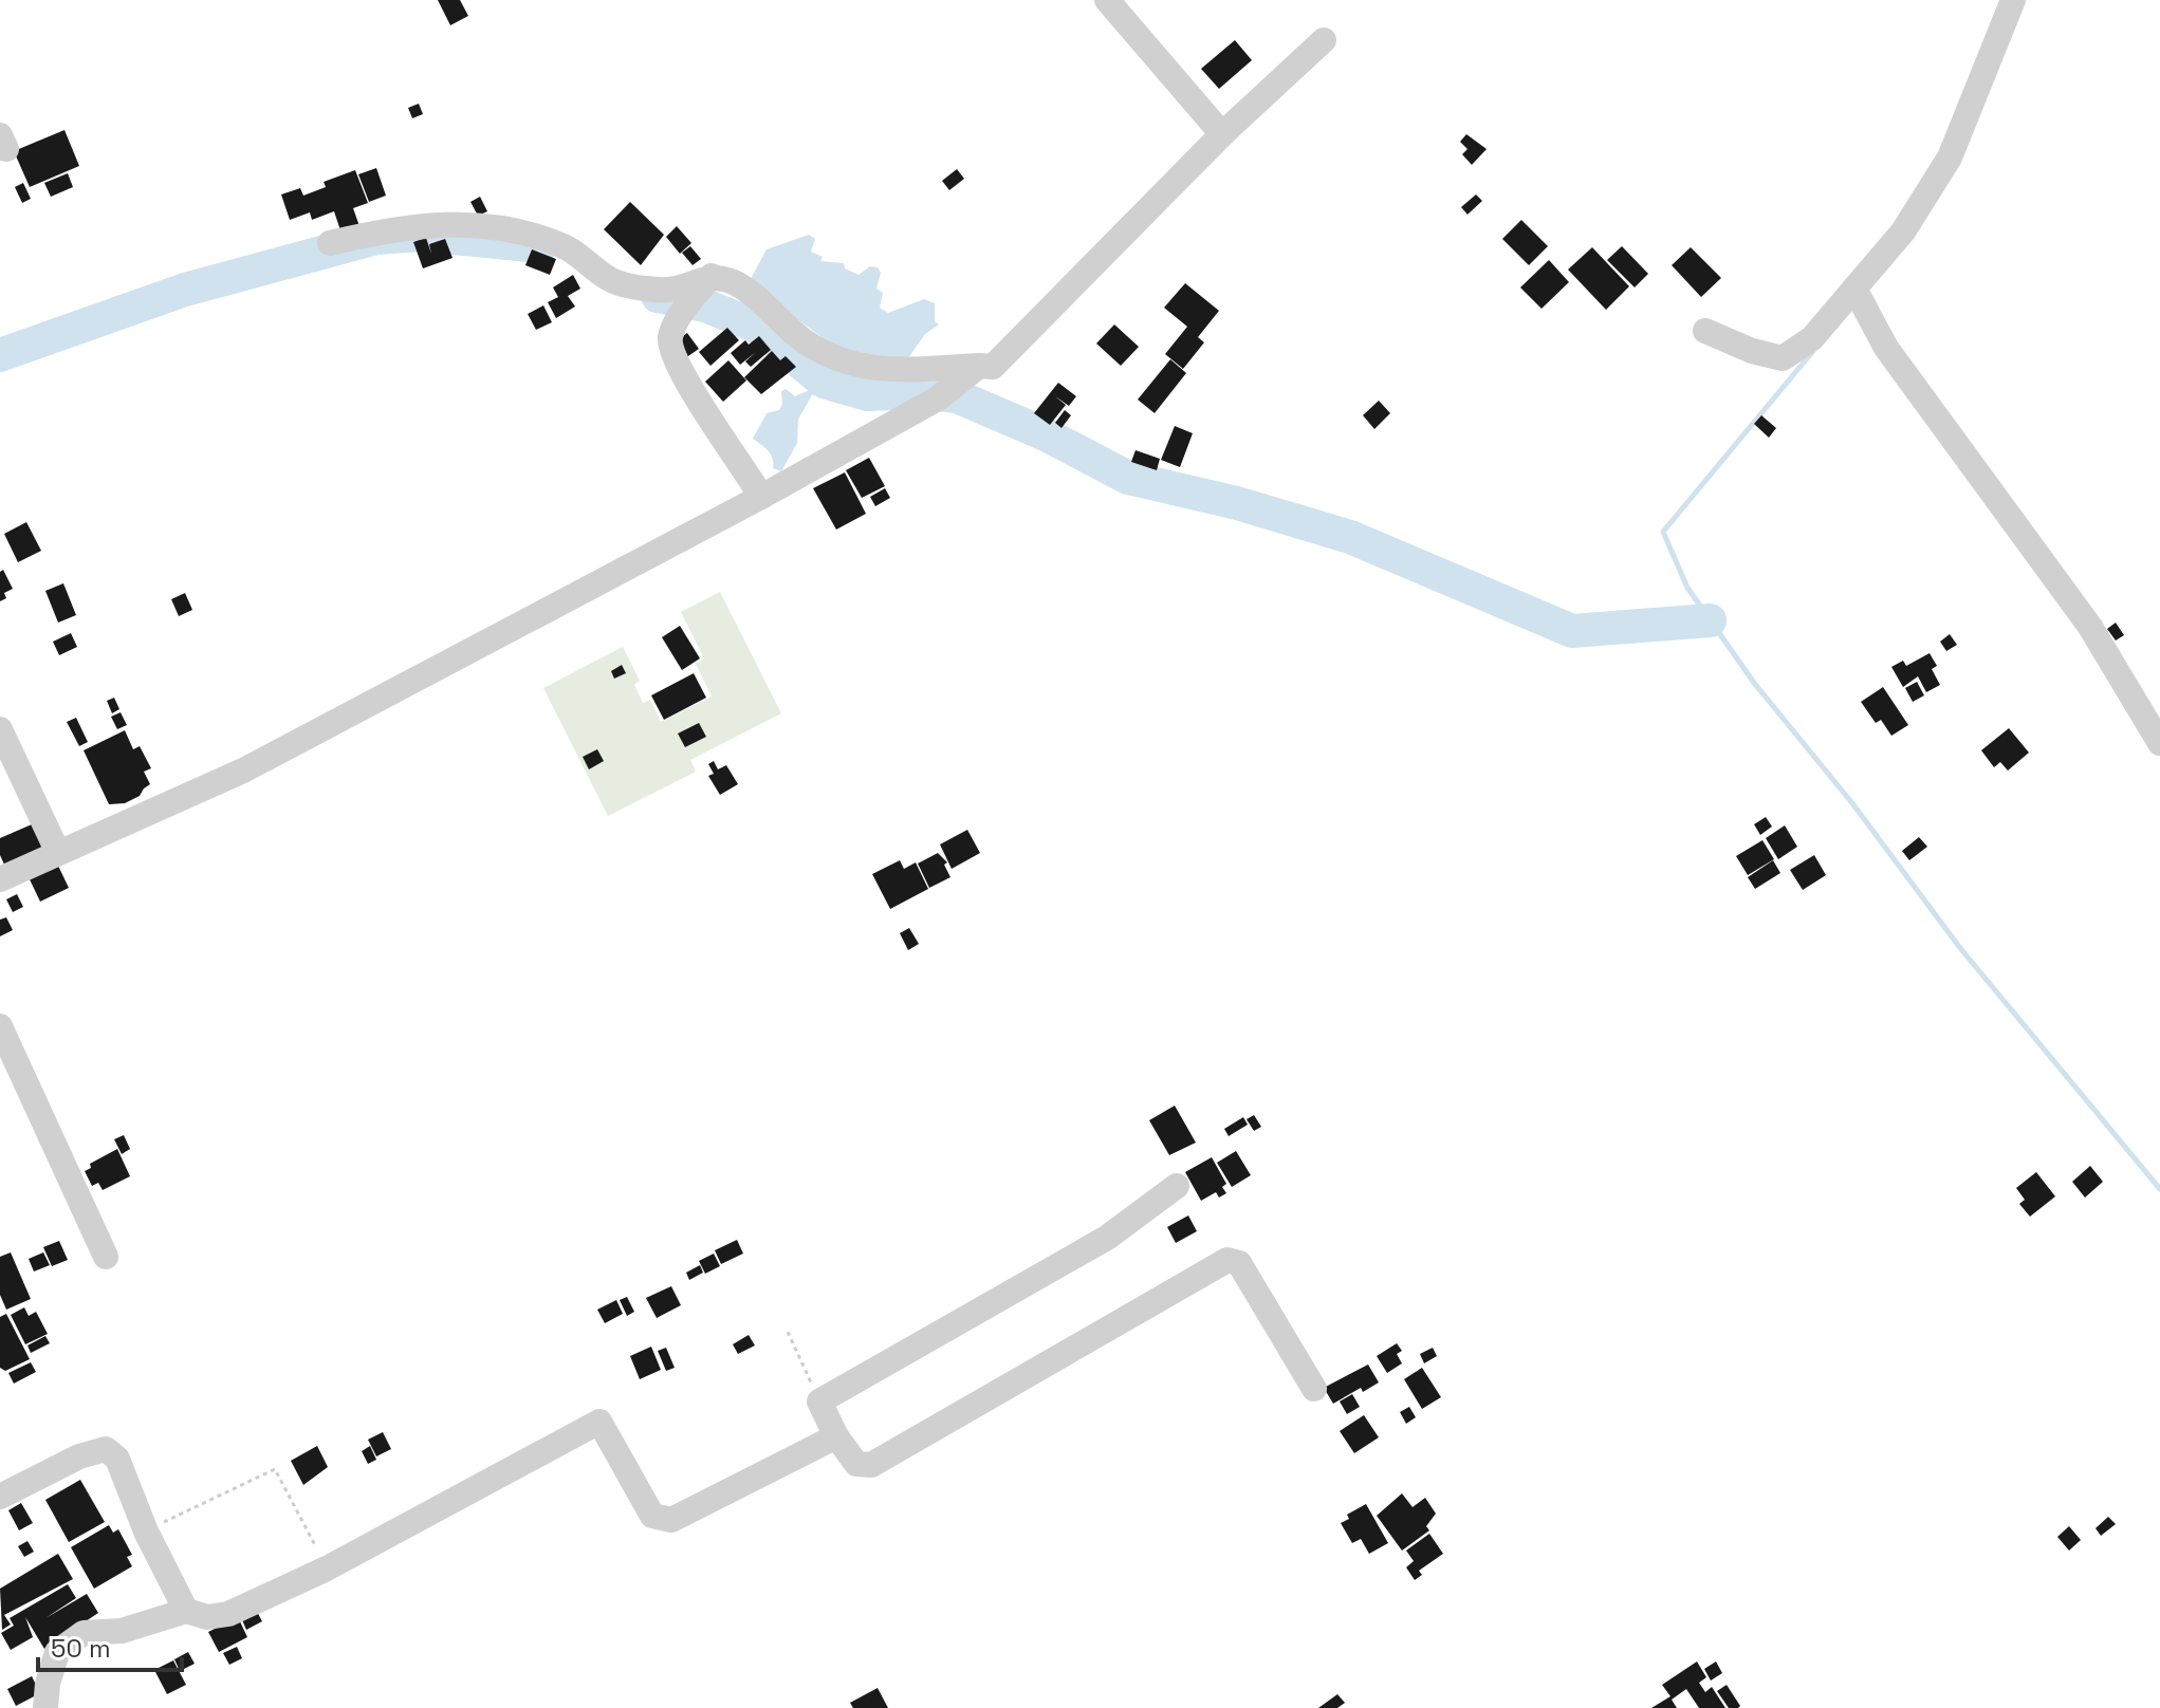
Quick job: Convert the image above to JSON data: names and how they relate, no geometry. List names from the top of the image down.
{
  "scale_bar": "50 m"
}
